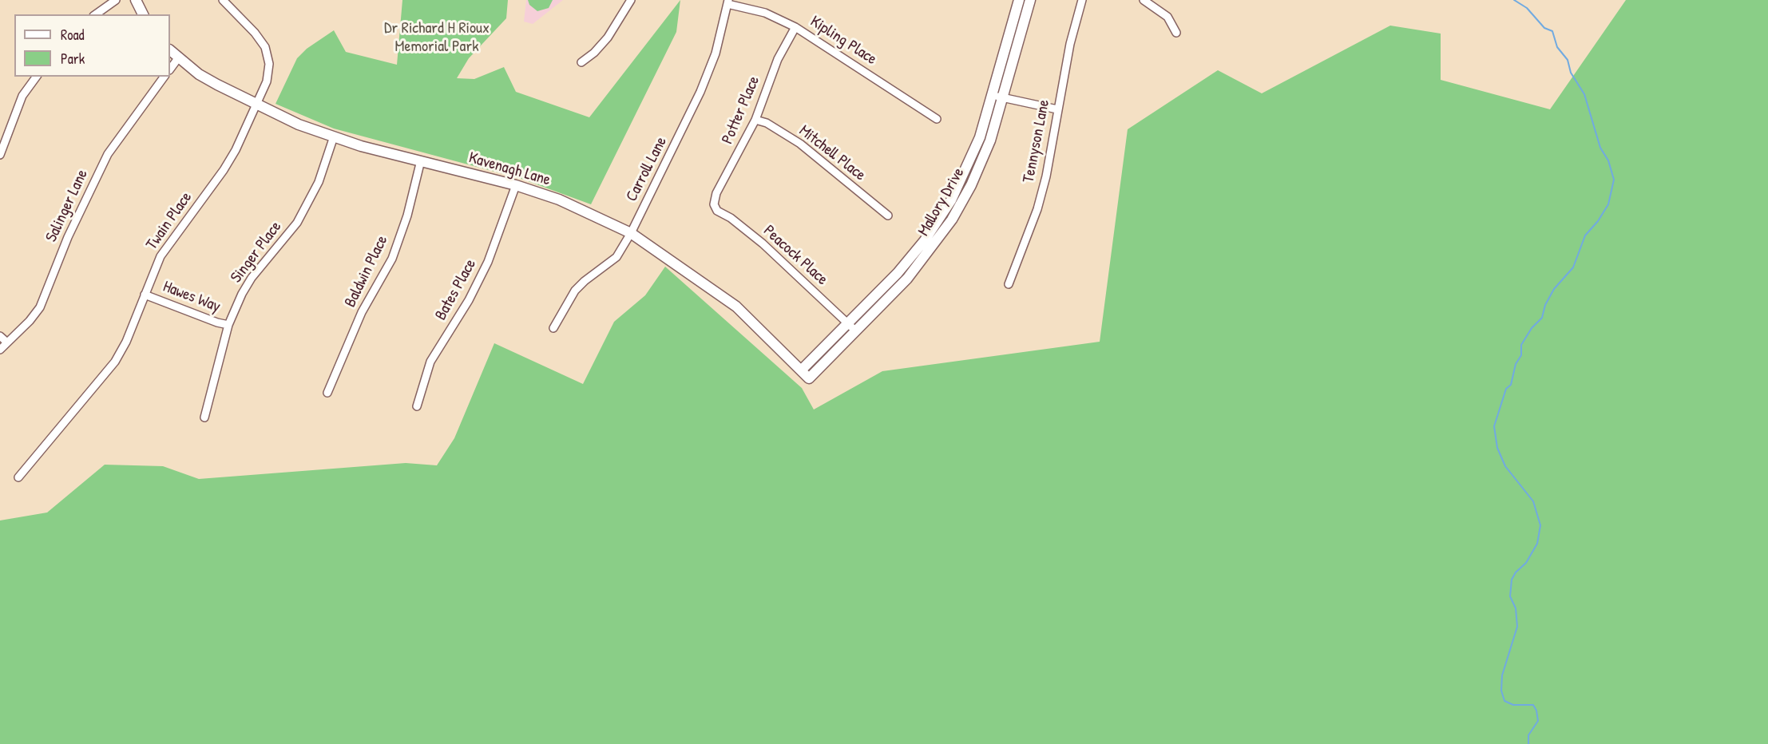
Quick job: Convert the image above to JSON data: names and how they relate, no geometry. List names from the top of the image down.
{
  "streets": {
    "main road": ["Kavenagh Lane", "Mallory Drive"],
    "street": [
      "Kipling Place",
      "Potter Place",
      "Tennyson Lane",
      "Mitchell Place",
      "Carroll Lane",
      "Salinger Lane",
      "Twain Place",
      "Singer Place",
      "Peacock Place",
      "Baldwin Place",
      "Bates Place",
      "Hawes Way"
    ]
  },
  "crossings": [
    ["Kipling Place", "Potter Place"],
    ["Kipling Place", "Carroll Lane"],
    ["Potter Place", "Mitchell Place"],
    ["Potter Place", "Peacock Place"],
    ["Kavenagh Lane", "Carroll Lane"],
    ["Kavenagh Lane", "Mallory Drive"],
    ["Kavenagh Lane", "Twain Place"],
    ["Kavenagh Lane", "Singer Place"],
    ["Kavenagh Lane", "Baldwin Place"],
    ["Kavenagh Lane", "Bates Place"],
    ["Mallory Drive", "Peacock Place"],
    ["Twain Place", "Hawes Way"],
    ["Singer Place", "Hawes Way"]
  ],
  "parks": ["Dr Richard H Rioux Memorial Park"],
  "legend": ["Road", "Park"]
}
